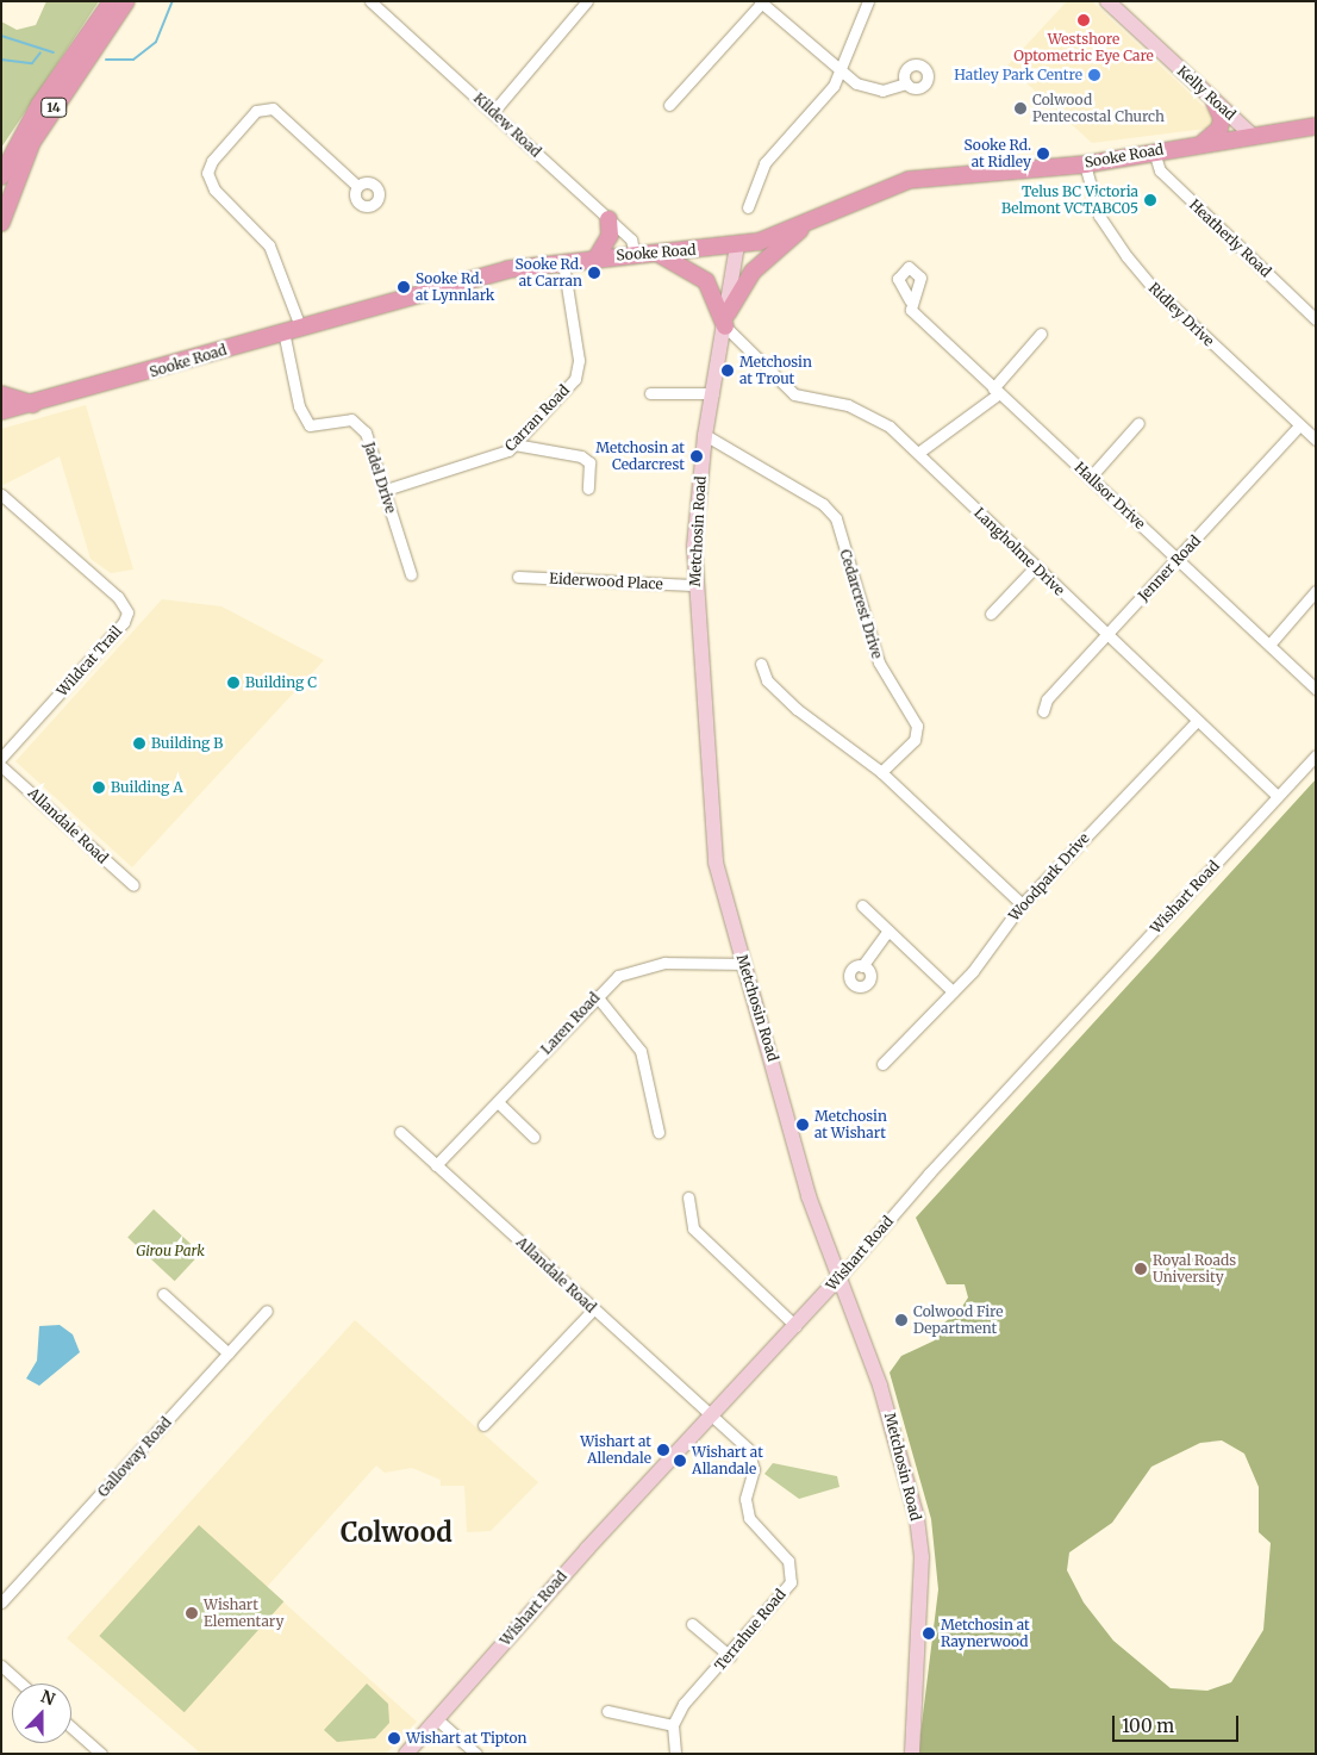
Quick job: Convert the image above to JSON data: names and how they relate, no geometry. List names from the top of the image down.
{
  "streets": {
    "main road": [
      "Kelly Road",
      "14",
      "Sooke Road",
      "Metchosin Road",
      "Wishart Road"
    ],
    "street": [
      "Kildew Road",
      "Heatherly Road",
      "Ridley Drive",
      "Carran Road",
      "Jadel Drive",
      "Hallsor Drive",
      "Langholme Drive",
      "Jenner Road",
      "Eiderwood Place",
      "Cedarcrest Drive",
      "Wildcat Trail",
      "Allandale Road",
      "Woodpark Drive",
      "Laren Road",
      "Galloway Road",
      "Terrahue Road"
    ]
  },
  "crossings": [
    ["Kelly Road", "Sooke Road"],
    ["Kildew Road", "Sooke Road"],
    ["Sooke Road", "Heatherly Road"],
    ["Sooke Road", "Ridley Drive"],
    ["Sooke Road", "Carran Road"],
    ["Sooke Road", "Jadel Drive"],
    ["Sooke Road", "Metchosin Road"],
    ["Ridley Drive", "Jenner Road"],
    ["Carran Road", "Jadel Drive"],
    ["Hallsor Drive", "Jenner Road"],
    ["Metchosin Road", "Langholme Drive"],
    ["Metchosin Road", "Eiderwood Place"],
    ["Metchosin Road", "Cedarcrest Drive"],
    ["Metchosin Road", "Wishart Road"],
    ["Metchosin Road", "Laren Road"],
    ["Langholme Drive", "Jenner Road"],
    ["Langholme Drive", "Woodpark Drive"],
    ["Langholme Drive", "Wishart Road"],
    ["Allandale Road", "Wishart Road"],
    ["Allandale Road", "Laren Road"],
    ["Allandale Road", "Terrahue Road"],
    ["Wishart Road", "Terrahue Road"]
  ],
  "districts": ["Colwood"],
  "parks": ["Girou Park"],
  "places": [
    "Westshore Optometric Eye Care",
    "Hatley Park Centre",
    "Colwood Pentecostal Church",
    "Sooke Rd. at Ridley",
    "Telus BC Victoria Belmont VCTABC05",
    "Sooke Rd. at Carran",
    "Sooke Rd. at Lynnlark",
    "Metchosin at Trout",
    "Metchosin at Cedarcrest",
    "Building C",
    "Building B",
    "Building A",
    "Metchosin at Wishart",
    "Royal Roads University",
    "Colwood Fire Department",
    "Wishart at Allendale",
    "Wishart at Allandale",
    "Wishart Elementary",
    "Metchosin at Raynerwood",
    "Wishart at Tipton"
  ],
  "scale_bar": "100 m",
  "north": "top"
}
